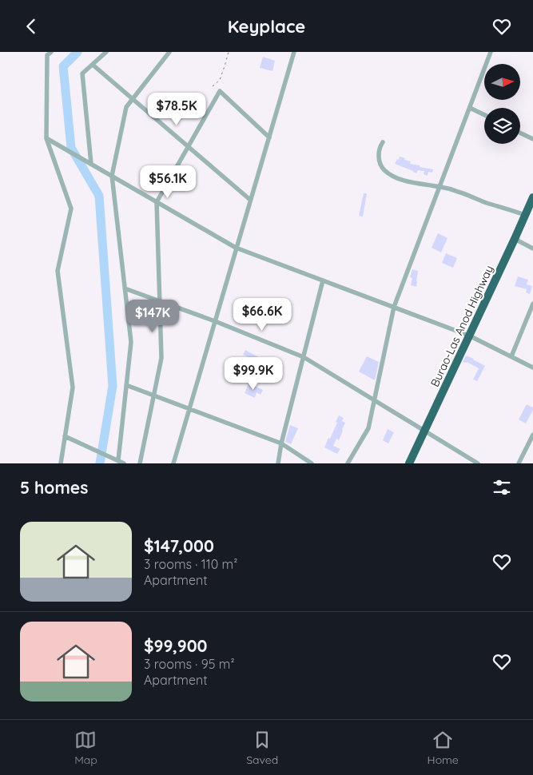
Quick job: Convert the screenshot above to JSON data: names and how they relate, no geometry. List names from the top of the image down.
{
  "streets": {
    "highway": ["Burao-Las Anod Highway"]
  },
  "north": "right",
  "page": {
    "header": "Keyplace",
    "price": [
      "$78.5K",
      "$56.1K",
      "$66.6K",
      "$147K",
      "$99.9K"
    ],
    "heading": "5 homes",
    "list": [
      {
        "name": "$147,000",
        "note": "3 rooms · 110 m² · Apartment"
      },
      {
        "name": "$99,900",
        "note": "3 rooms · 95 m² · Apartment"
      }
    ],
    "tabs": ["Map", "Saved", "Home"]
  }
}
